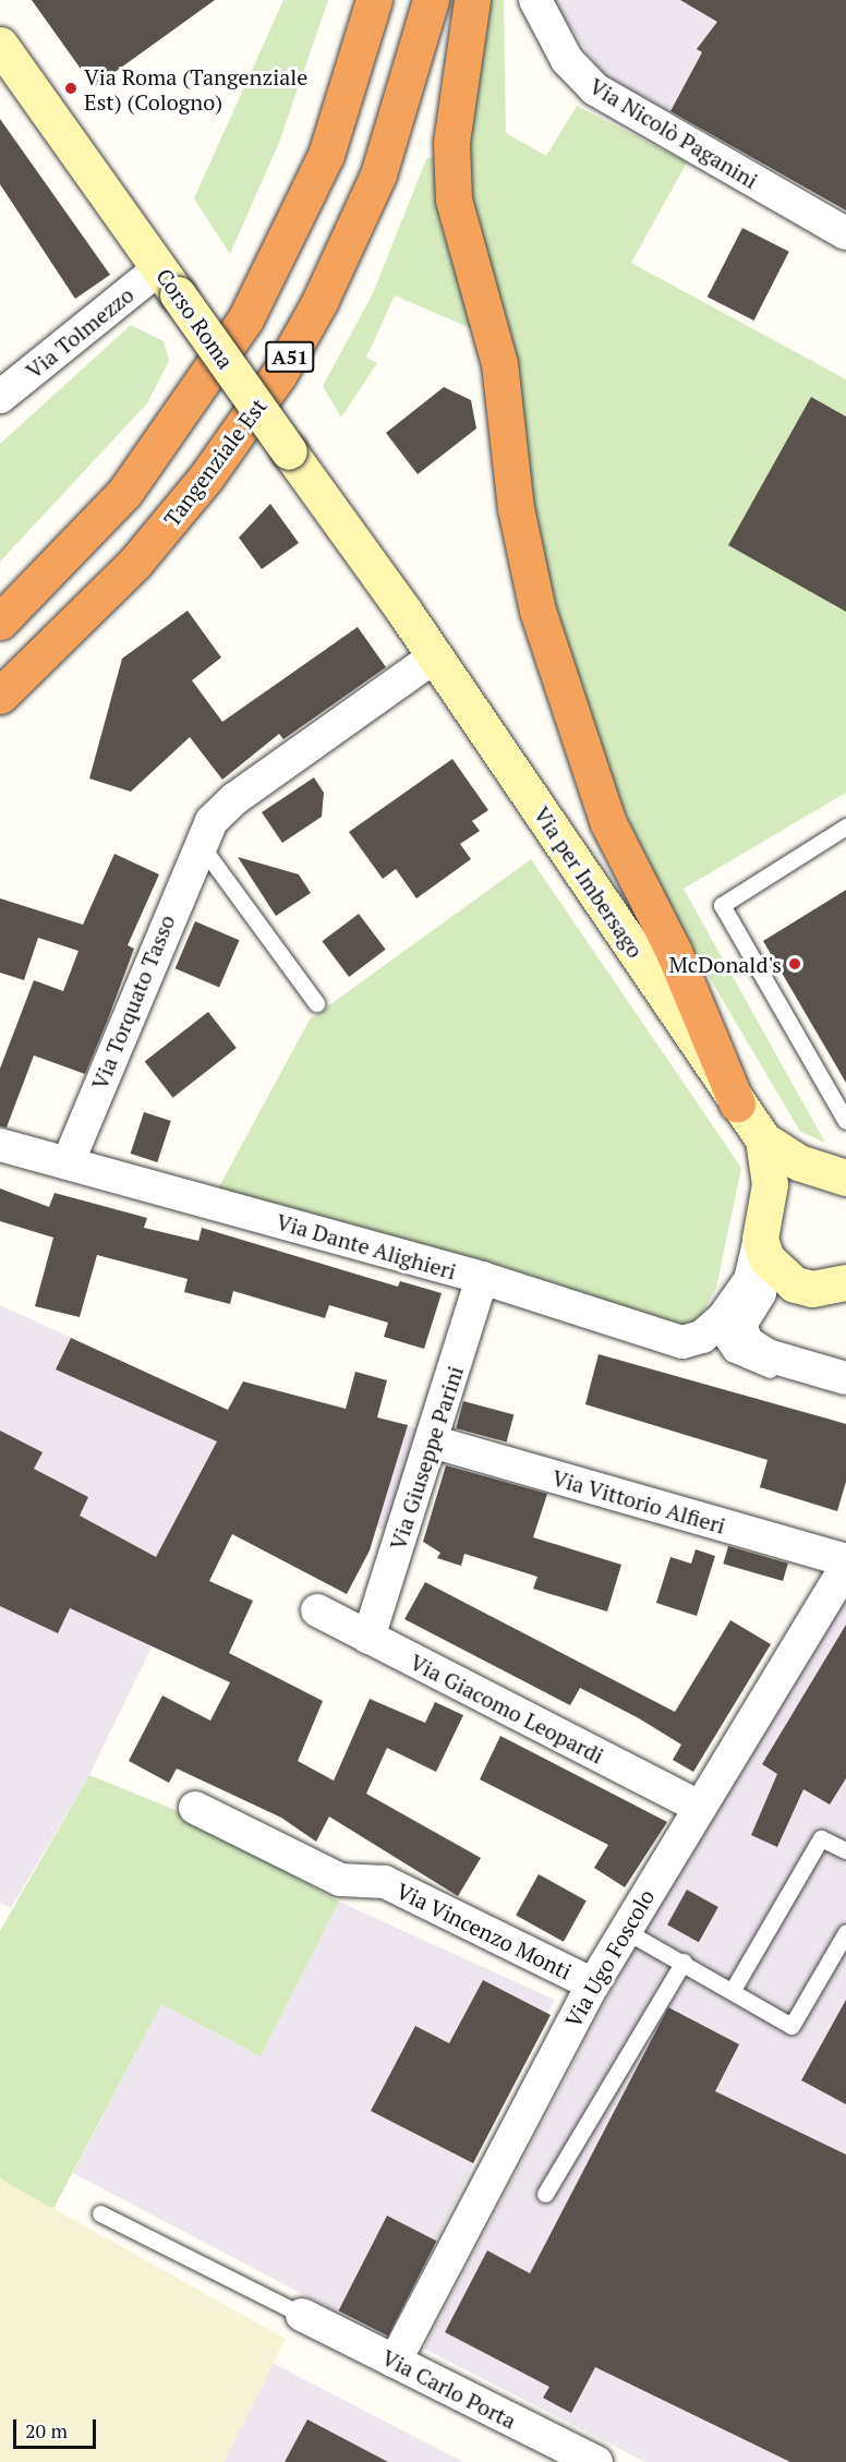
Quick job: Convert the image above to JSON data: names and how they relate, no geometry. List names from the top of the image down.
{
  "streets": {
    "highway": ["A51", "Tangenziale Est"],
    "main road": ["Corso Roma", "Via per Imbersago"],
    "street": [
      "Via Nicolò Paganini",
      "Via Tolmezzo",
      "Via Torquato Tasso",
      "Via Dante Alighieri",
      "Via Giuseppe Parini",
      "Via Vittorio Alfieri",
      "Via Giacomo Leopardi",
      "Via Vincenzo Monti",
      "Via Ugo Foscolo",
      "Via Carlo Porta"
    ]
  },
  "crossings": [
    ["Corso Roma", "Via Tolmezzo"],
    ["Corso Roma", "Via per Imbersago"],
    ["Corso Roma", "Via Torquato Tasso"],
    ["Via per Imbersago", "Via Torquato Tasso"],
    ["Via Torquato Tasso", "Via Dante Alighieri"],
    ["Via Dante Alighieri", "Via Giuseppe Parini"],
    ["Via Giuseppe Parini", "Via Vittorio Alfieri"],
    ["Via Giuseppe Parini", "Via Giacomo Leopardi"],
    ["Via Giacomo Leopardi", "Via Ugo Foscolo"],
    ["Via Vincenzo Monti", "Via Ugo Foscolo"],
    ["Via Ugo Foscolo", "Via Carlo Porta"]
  ],
  "places": ["Via Roma (Tangenziale Est) (Cologno)", "McDonald's"],
  "scale_bar": "20 m"
}
